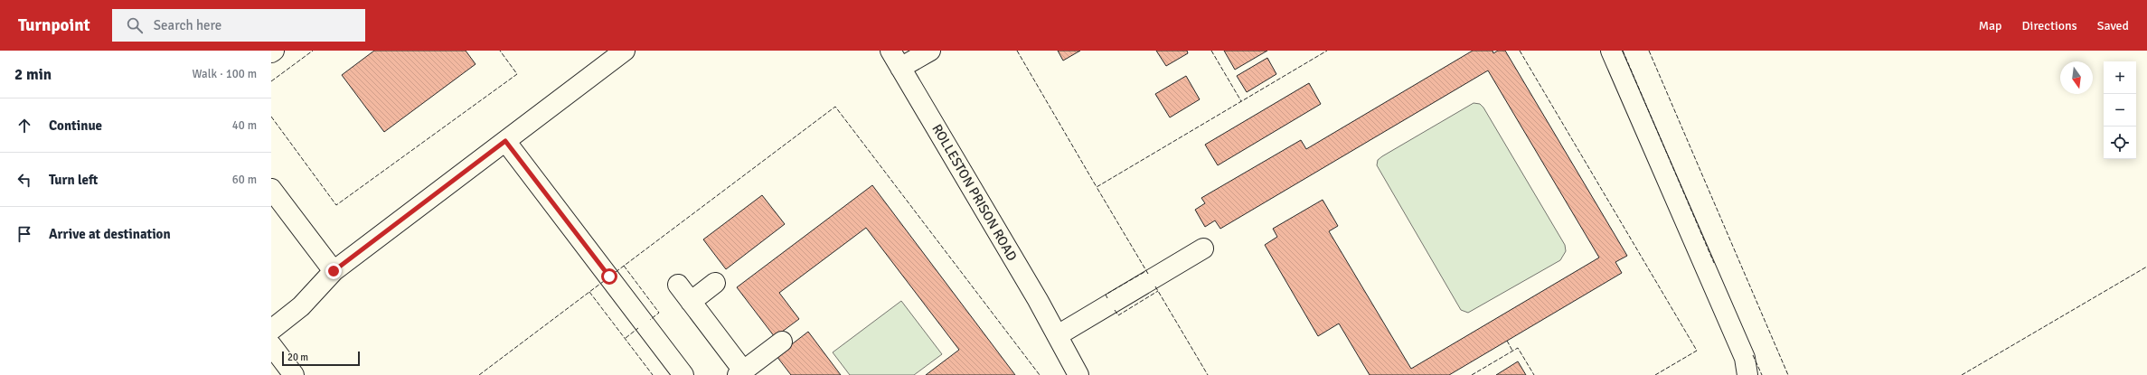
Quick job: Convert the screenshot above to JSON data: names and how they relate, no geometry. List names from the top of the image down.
{
  "streets": {
    "lane": ["ROLLESTON PRISON ROAD"]
  },
  "scale_bar": "20 m",
  "north": "bottom",
  "page": {
    "header": "Turnpoint",
    "search": "Search here",
    "nav": ["Map", "Directions", "Saved"],
    "heading": ["2 min", "Walk · 100 m"],
    "map_buttons": ["+", "−"],
    "list": [
      ["Continue", "40 m"],
      ["Turn left", "60 m"],
      "Arrive at destination"
    ],
    "scale": "20 m"
  }
}
